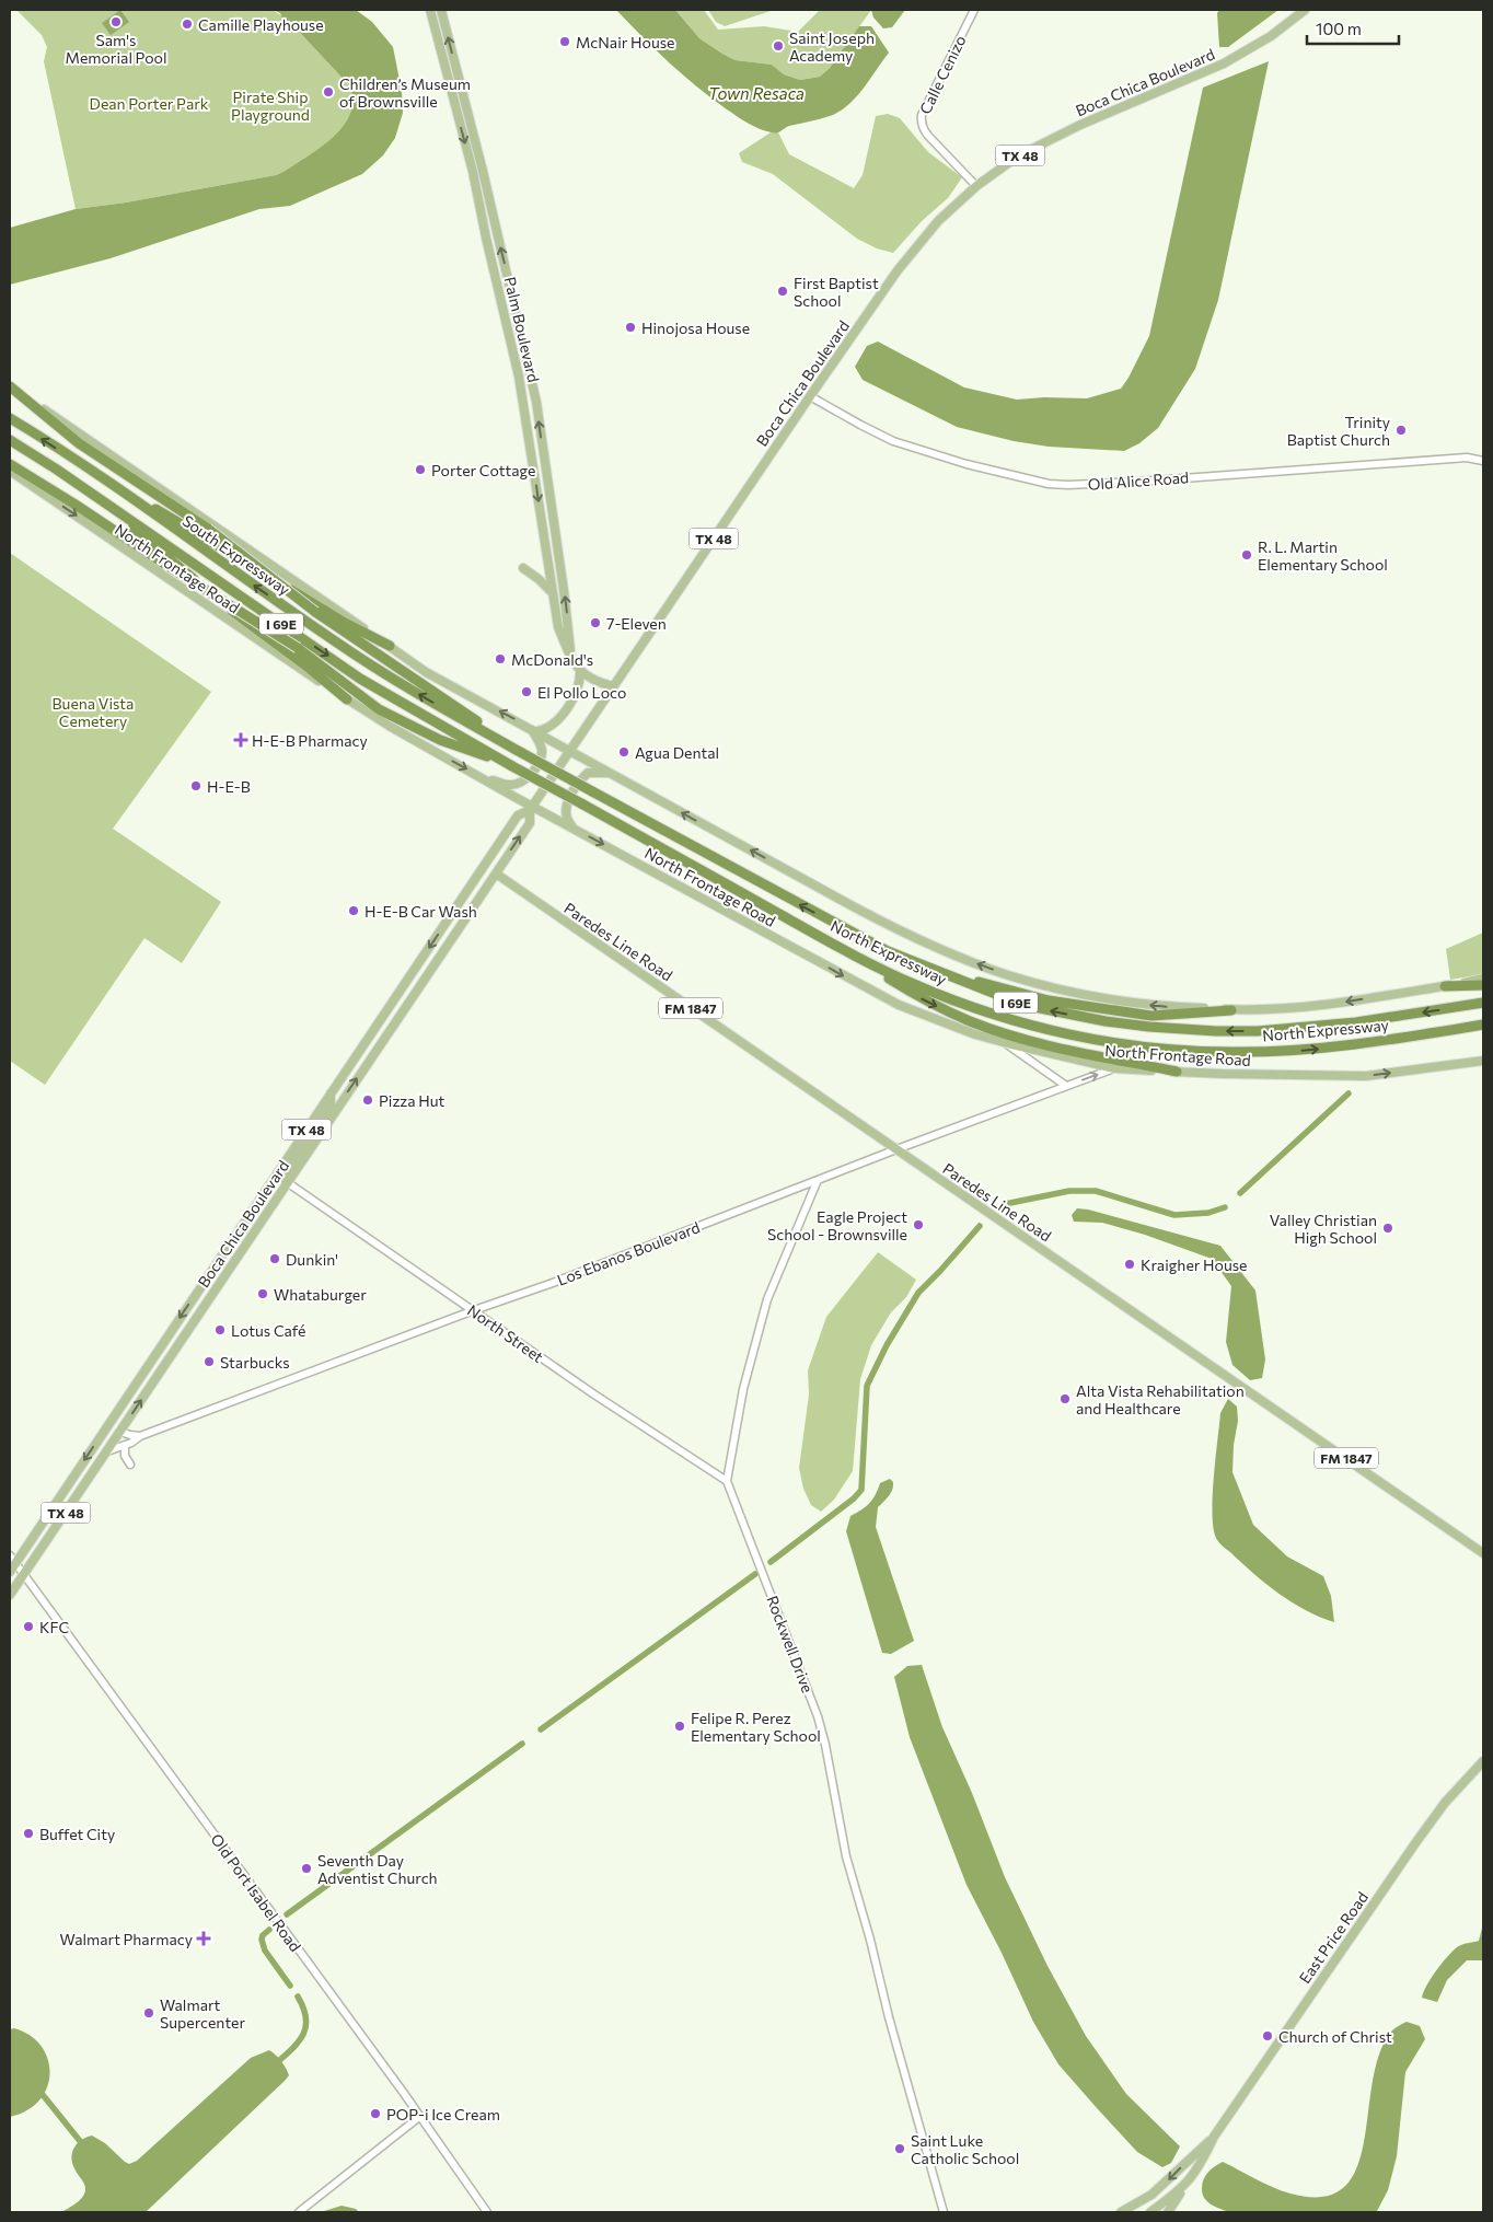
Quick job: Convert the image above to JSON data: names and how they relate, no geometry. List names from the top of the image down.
{
  "streets": {
    "highway": ["South Expressway", "I 69E", "North Expressway"],
    "main road": [
      "Boca Chica Boulevard",
      "TX 48",
      "Palm Boulevard",
      "North Frontage Road",
      "Paredes Line Road",
      "FM 1847",
      "East Price Road"
    ],
    "street": [
      "Calle Cenizo",
      "Old Alice Road",
      "Los Ebanos Boulevard",
      "North Street",
      "Rockwell Drive",
      "Old Port Isabel Road"
    ]
  },
  "crossings": [
    ["Calle Cenizo", "Boca Chica Boulevard"],
    ["Boca Chica Boulevard", "Palm Boulevard"],
    ["Boca Chica Boulevard", "Old Alice Road"],
    ["Boca Chica Boulevard", "South Expressway"],
    ["Boca Chica Boulevard", "North Frontage Road"],
    ["Boca Chica Boulevard", "Paredes Line Road"],
    ["Boca Chica Boulevard", "North Expressway"],
    ["Boca Chica Boulevard", "Los Ebanos Boulevard"],
    ["Boca Chica Boulevard", "North Street"],
    ["Boca Chica Boulevard", "Old Port Isabel Road"],
    ["South Expressway", "North Expressway"],
    ["North Frontage Road", "Los Ebanos Boulevard"],
    ["Paredes Line Road", "Los Ebanos Boulevard"],
    ["Los Ebanos Boulevard", "North Street"],
    ["North Street", "Rockwell Drive"]
  ],
  "one_way": ["North Frontage Road"],
  "water": ["Town Resaca"],
  "parks": ["Pirate Ship Playground", "Dean Porter Park", "Buena Vista Cemetery"],
  "places": {
    "other": [
      "Sam's Memorial Pool",
      "Camille Playhouse",
      "McNair House",
      "Saint Joseph Academy",
      "Children’s Museum of Brownsville",
      "First Baptist School",
      "Hinojosa House",
      "Trinity Baptist Church",
      "Porter Cottage",
      "R. L. Martin Elementary School",
      "7-Eleven",
      "McDonald's",
      "El Pollo Loco",
      "Agua Dental",
      "H-E-B",
      "H-E-B Car Wash",
      "Pizza Hut",
      "Eagle Project School - Brownsville",
      "Valley Christian High School",
      "Dunkin'",
      "Kraigher House",
      "Whataburger",
      "Lotus Café",
      "Starbucks",
      "Alta Vista Rehabilitation and Healthcare",
      "KFC",
      "Felipe R. Perez Elementary School",
      "Buffet City",
      "Seventh Day Adventist Church",
      "Walmart Supercenter",
      "Church of Christ",
      "POP-i Ice Cream",
      "Saint Luke Catholic School"
    ],
    "health": ["H-E-B Pharmacy", "Walmart Pharmacy"]
  },
  "scale_bar": "100 m"
}
